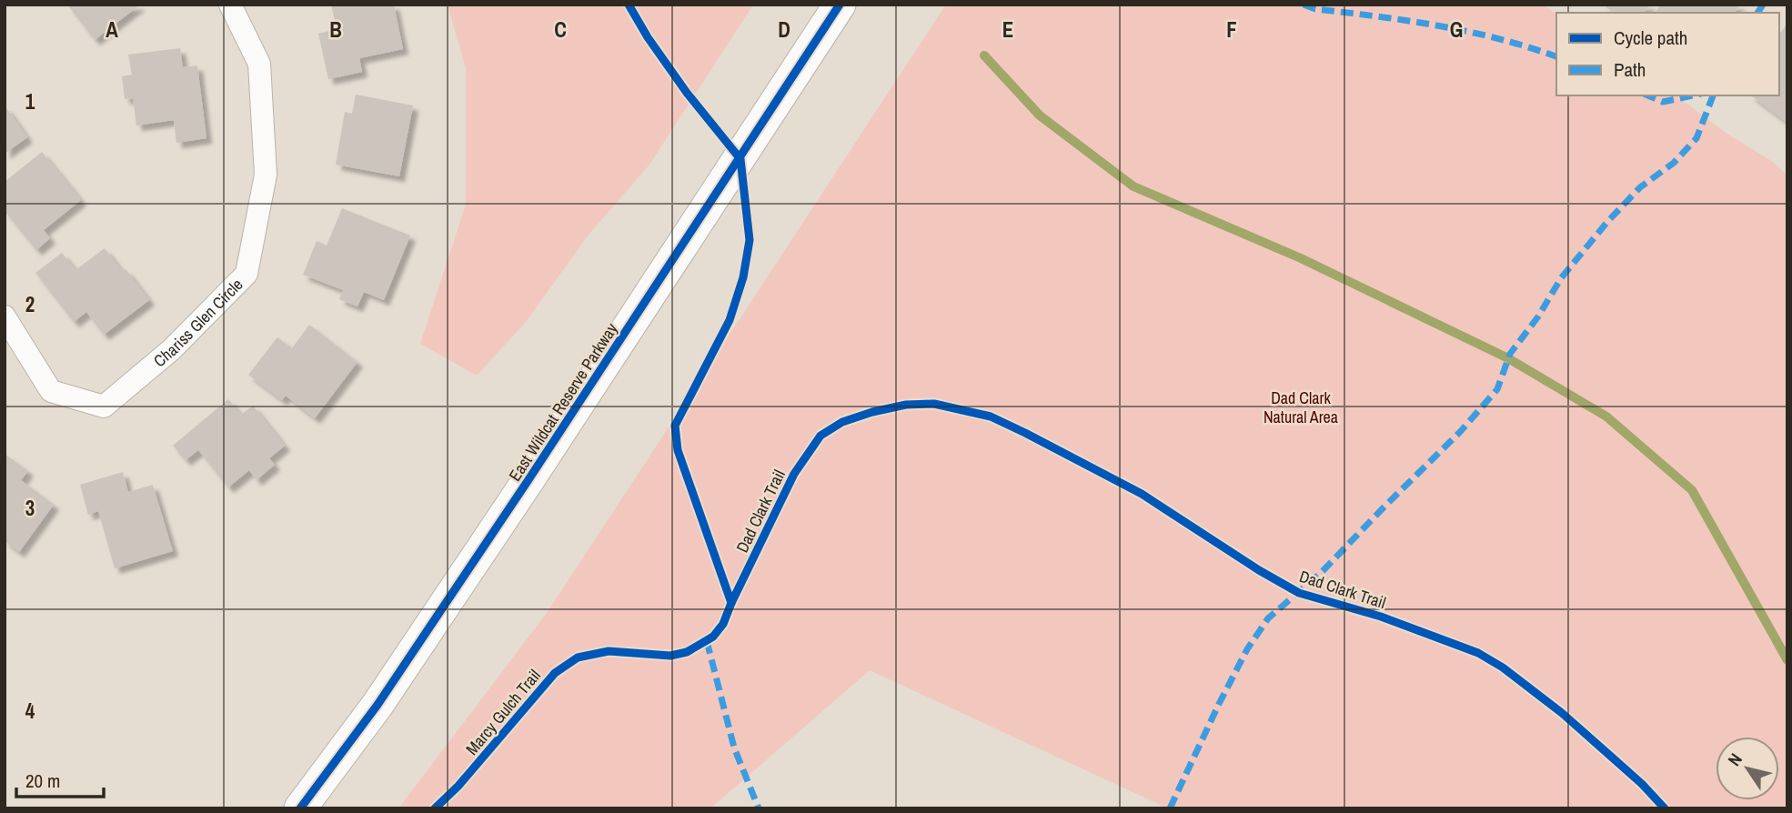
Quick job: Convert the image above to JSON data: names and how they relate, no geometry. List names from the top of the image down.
{
  "streets": {
    "main road": ["East Wildcat Reserve Parkway"],
    "street": ["Chariss Glen Circle"],
    "cycle path": ["Dad Clark Trail", "Marcy Gulch Trail"]
  },
  "parks": ["Dad Clark Natural Area"],
  "legend": ["Cycle path", "Path"],
  "scale_bar": "20 m",
  "north": "top left",
  "grid": {
    "columns": [
      "A",
      "B",
      "C",
      "D",
      "E",
      "F",
      "G"
    ],
    "rows": [
      "1",
      "2",
      "3",
      "4"
    ]
  }
}
